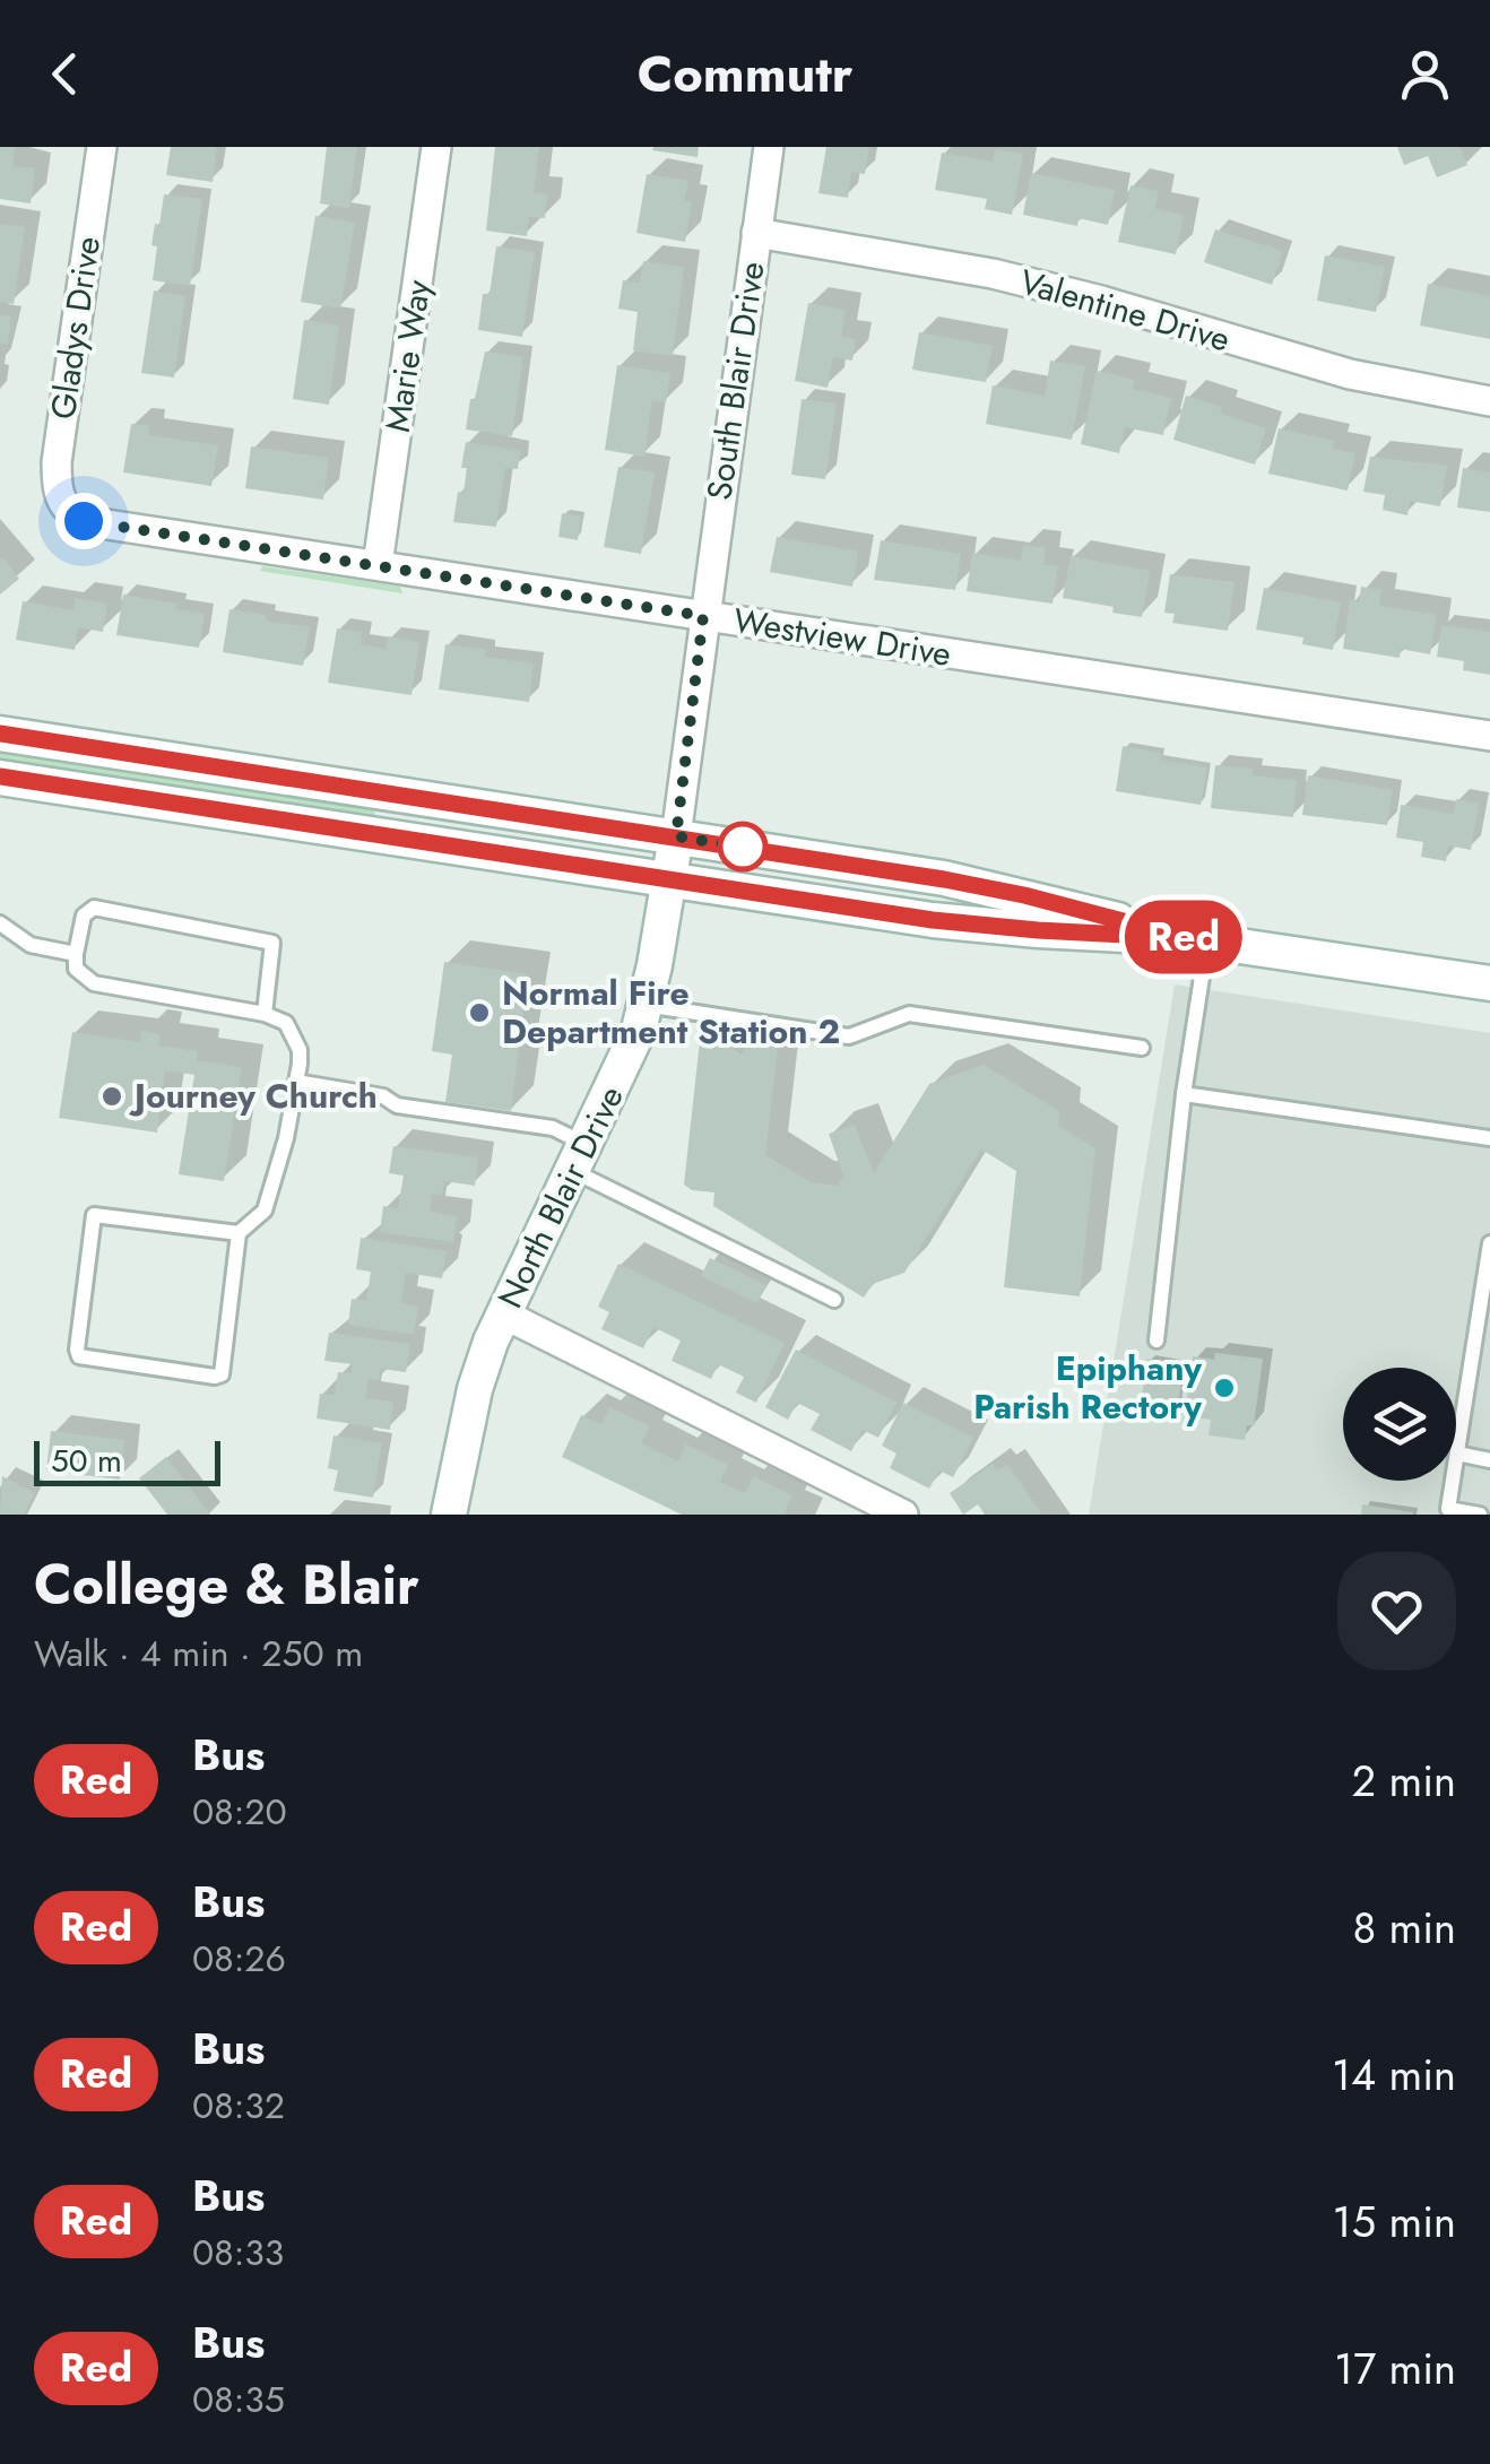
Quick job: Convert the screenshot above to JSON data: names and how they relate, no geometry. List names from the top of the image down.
{
  "streets": {
    "main road": ["North Blair Drive"],
    "street": [
      "Valentine Drive",
      "Gladys Drive",
      "Marie Way",
      "South Blair Drive",
      "Westview Drive"
    ]
  },
  "crossings": [
    ["Valentine Drive", "South Blair Drive"],
    ["Gladys Drive", "Westview Drive"],
    ["Marie Way", "Westview Drive"],
    ["South Blair Drive", "Westview Drive"],
    ["South Blair Drive", "North Blair Drive"]
  ],
  "places": ["Normal Fire Department Station 2", "Journey Church", "Epiphany Parish Rectory"],
  "lines": ["bus line Red"],
  "scale_bar": "50 m",
  "page": {
    "header": "Commutr",
    "on_map": "Red",
    "scale": "50 m",
    "heading": ["College & Blair", "Walk · 4 min · 250 m"],
    "list": [
      {
        "mark": "Red",
        "name": "Bus",
        "note": "08:20",
        "value": "2 min"
      },
      {
        "mark": "Red",
        "name": "Bus",
        "note": "08:26",
        "value": "8 min"
      },
      {
        "mark": "Red",
        "name": "Bus",
        "note": "08:32",
        "value": "14 min"
      },
      {
        "mark": "Red",
        "name": "Bus",
        "note": "08:33",
        "value": "15 min"
      },
      {
        "mark": "Red",
        "name": "Bus",
        "note": "08:35",
        "value": "17 min"
      }
    ]
  }
}
